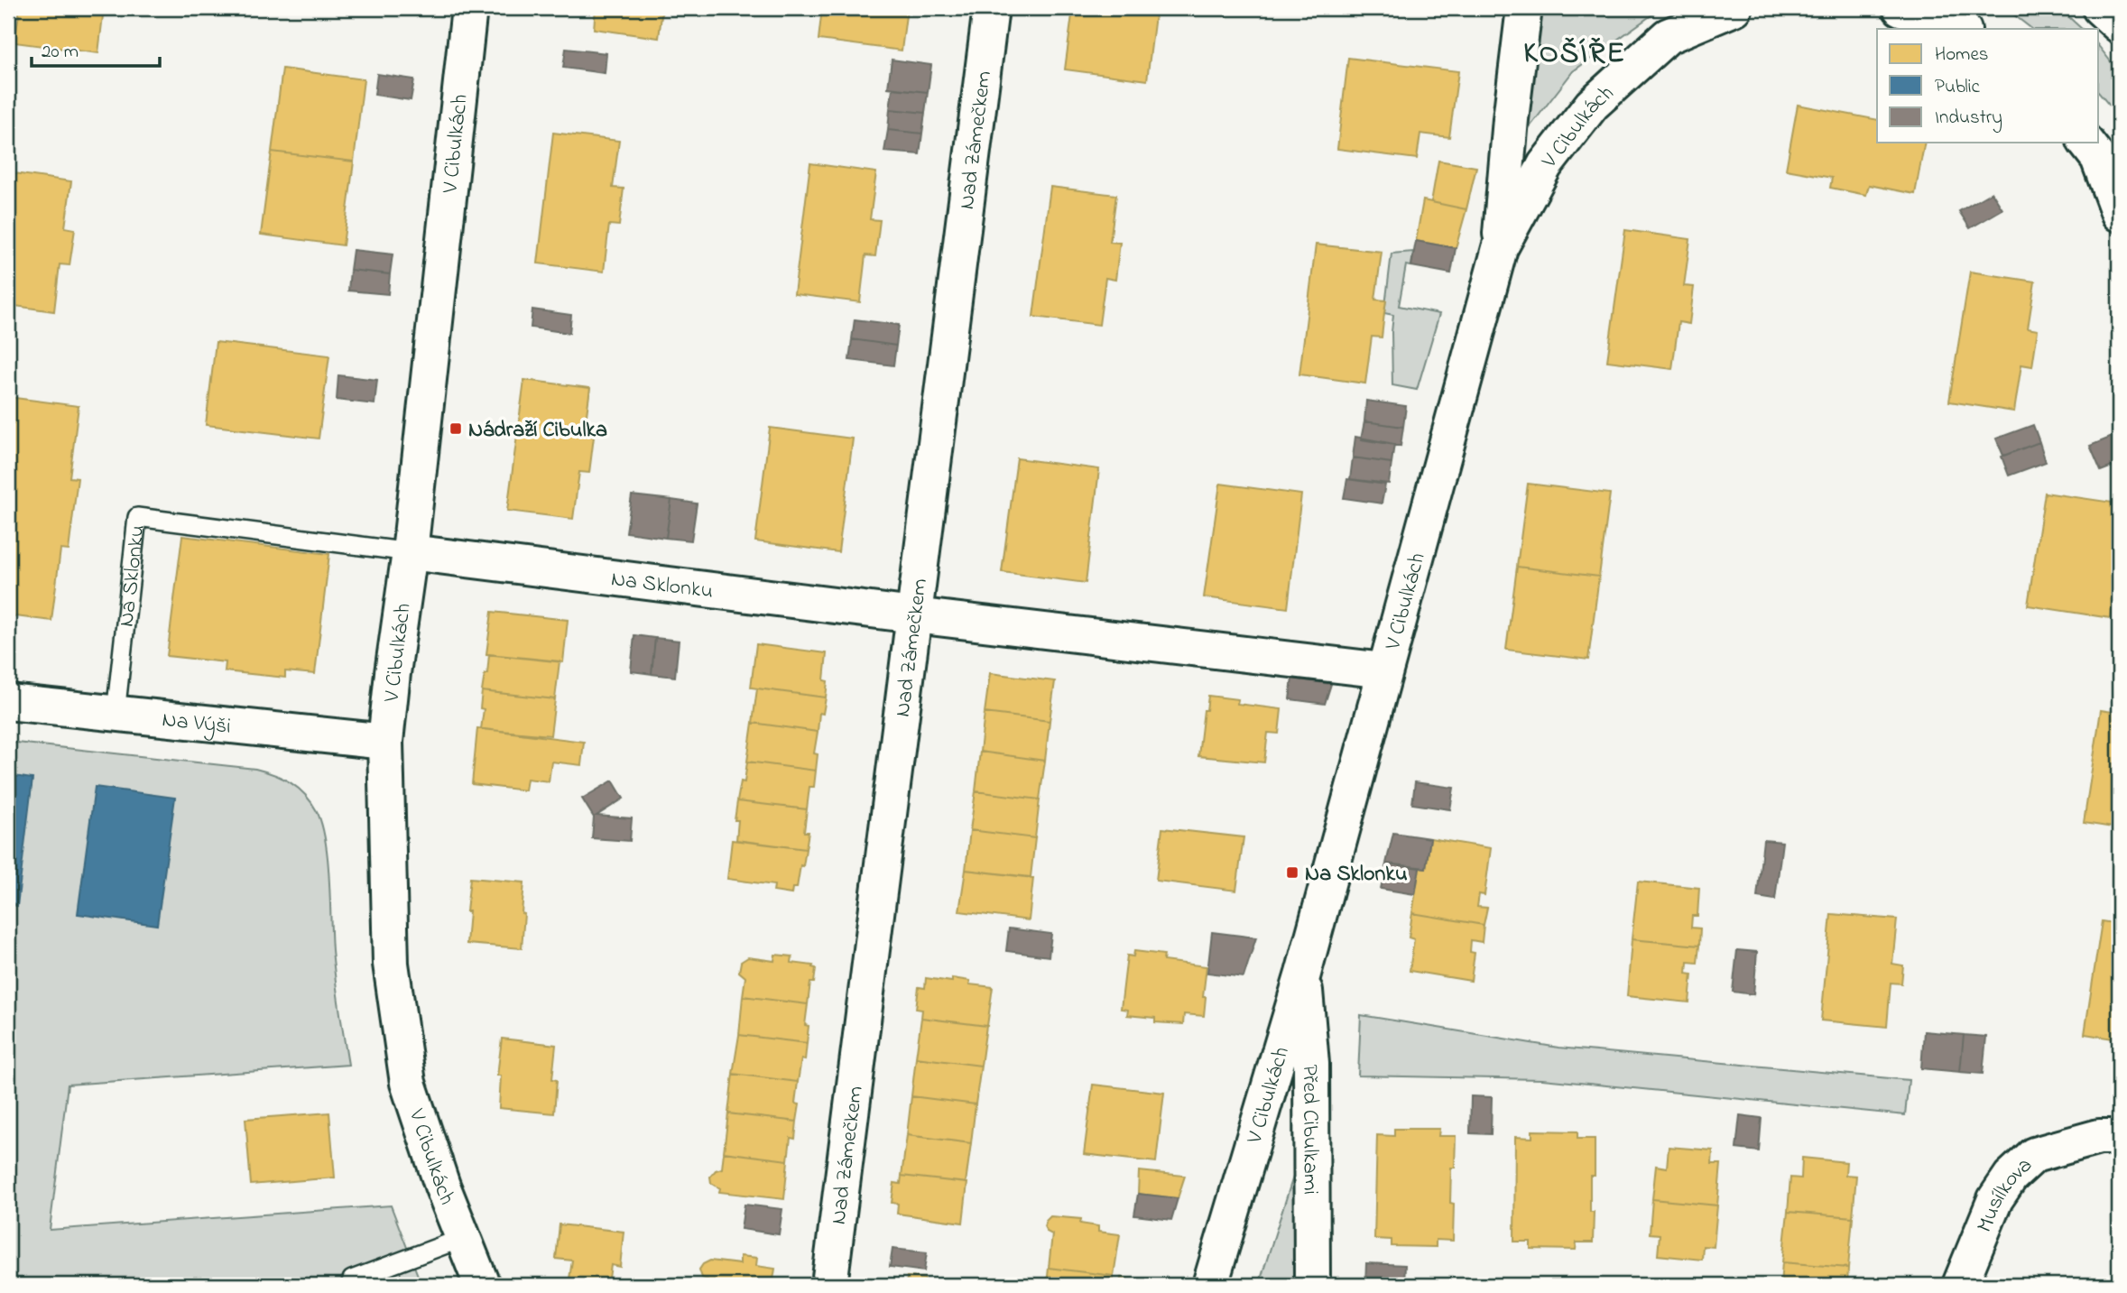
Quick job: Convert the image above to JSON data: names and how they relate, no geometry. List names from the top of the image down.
{
  "streets": {
    "street": [
      "V Cibulkách",
      "Nad Zámečkem",
      "Na Sklonku",
      "Na Výši",
      "Před Cibulkami",
      "Musílkova"
    ]
  },
  "crossings": [
    ["V Cibulkách", "Na Sklonku"],
    ["V Cibulkách", "Na Výši"],
    ["V Cibulkách", "Před Cibulkami"],
    ["Nad Zámečkem", "Na Sklonku"],
    ["Na Sklonku", "Na Výši"]
  ],
  "districts": ["KOŠÍŘE"],
  "places": {
    "transit": ["Nádraží Cibulka", "Na Sklonku"]
  },
  "legend": ["Homes", "Public", "Industry"],
  "scale_bar": "20 m"
}
